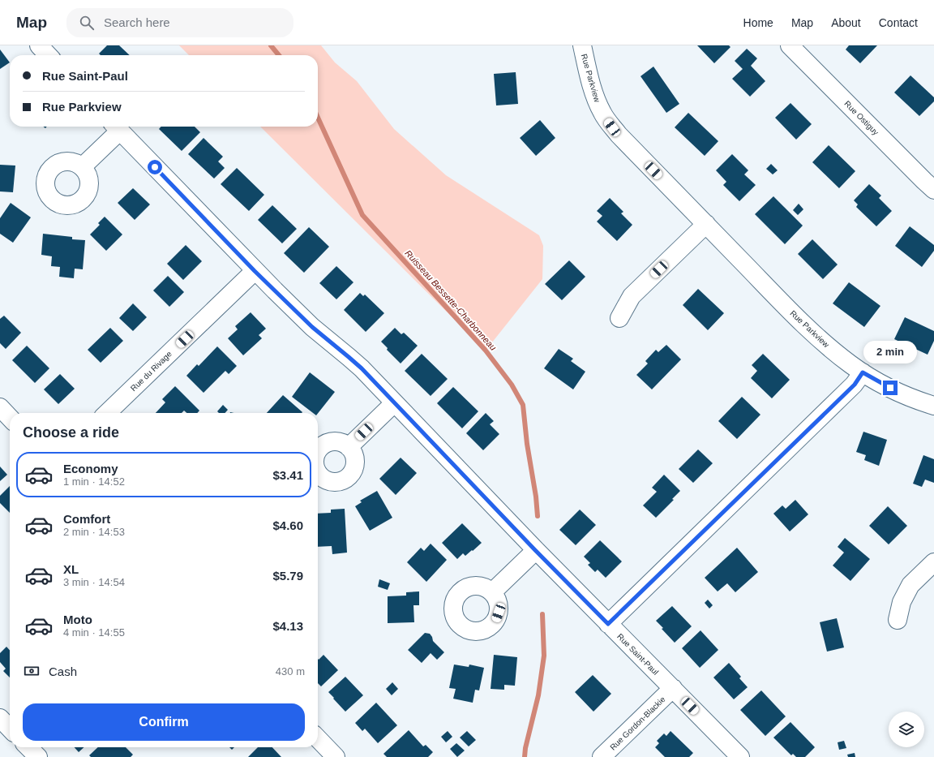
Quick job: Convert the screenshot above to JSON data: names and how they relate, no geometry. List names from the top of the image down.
{
  "streets": {
    "street": [
      "Rue Parkview",
      "Rue Ostiguy",
      "Rue du Rivage",
      "Rue Saint-Paul",
      "Rue Gordon-Blackie"
    ]
  },
  "crossings": [
    ["Rue du Rivage", "Rue Saint-Paul"],
    ["Rue Saint-Paul", "Rue Gordon-Blackie"]
  ],
  "water": ["Ruisseau Bessette-Charbonneau"],
  "page": {
    "header": "Map",
    "search": "Search here",
    "nav": [
      "Home",
      "Map",
      "About",
      "Contact"
    ],
    "banner": ["Rue Saint-Paul", "Rue Parkview"],
    "bubble": "2 min",
    "heading": "Choose a ride",
    "list": [
      {
        "name": "Economy",
        "note": "1 min · 14:52",
        "value": "$3.41"
      },
      {
        "name": "Comfort",
        "note": "2 min · 14:53",
        "value": "$4.60"
      },
      {
        "name": "XL",
        "note": "3 min · 14:54",
        "value": "$5.79"
      },
      {
        "name": "Moto",
        "note": "4 min · 14:55",
        "value": "$4.13"
      }
    ],
    "pay": ["Cash", "430 m"],
    "buttons": "Confirm"
  }
}
